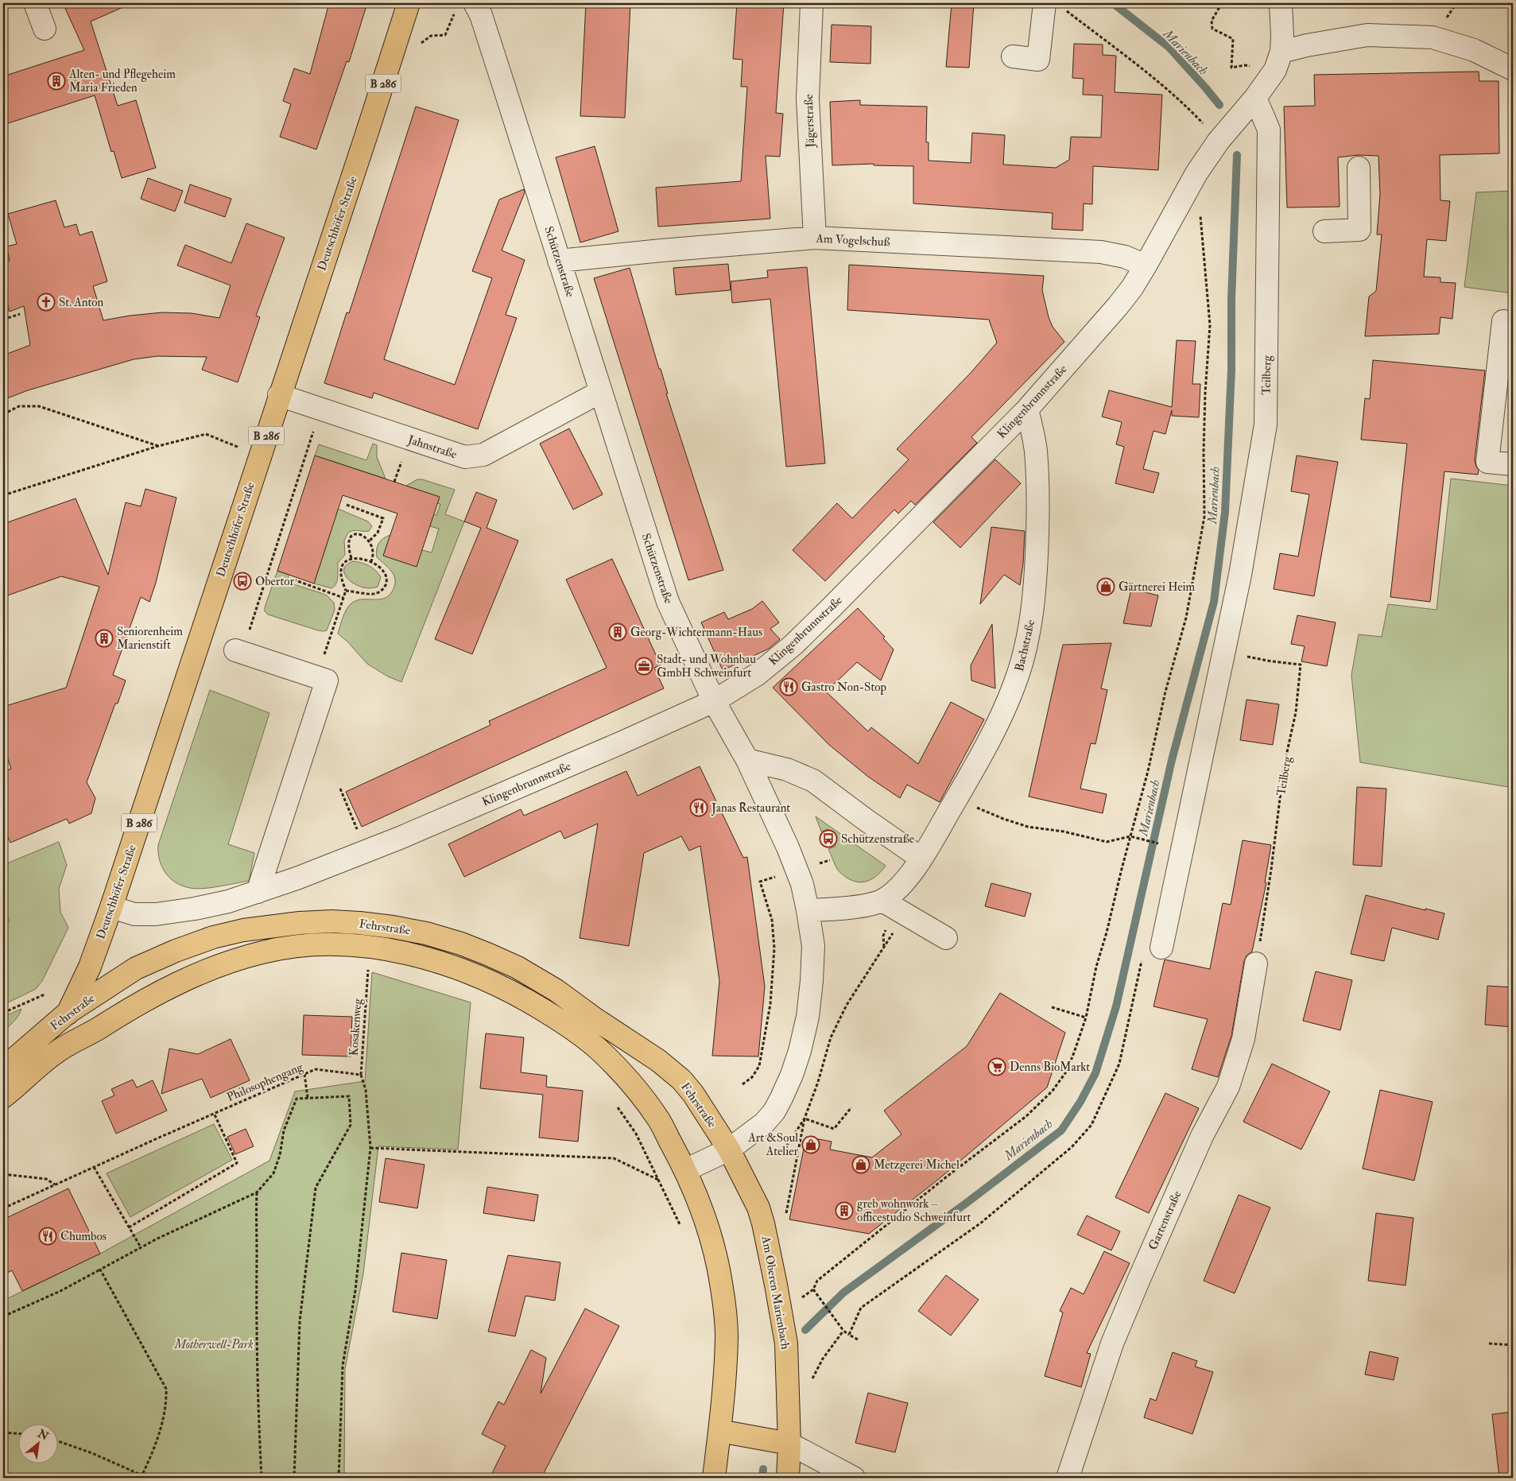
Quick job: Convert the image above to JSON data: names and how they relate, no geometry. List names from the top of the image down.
{
  "streets": {
    "main road": [
      "B 286",
      "Deutschhöfer Straße",
      "Fehrstraße",
      "Am Oberen Marienbach"
    ],
    "street": [
      "Jägerstraße",
      "Am Vogelschuß",
      "Schützenstraße",
      "Teilberg",
      "Klingenbrunnstraße",
      "Jahnstraße",
      "Bachstraße",
      "Gartenstraße"
    ],
    "path": ["Kosakenweg", "Philosophengang"]
  },
  "crossings": [
    ["Jägerstraße", "Am Vogelschuß"],
    ["Deutschhöfer Straße", "Klingenbrunnstraße"],
    ["Deutschhöfer Straße", "Jahnstraße"],
    ["Deutschhöfer Straße", "Fehrstraße"],
    ["Am Vogelschuß", "Schützenstraße"],
    ["Am Vogelschuß", "Klingenbrunnstraße"],
    ["Schützenstraße", "Klingenbrunnstraße"],
    ["Schützenstraße", "Jahnstraße"],
    ["Schützenstraße", "Bachstraße"],
    ["Schützenstraße", "Fehrstraße"],
    ["Schützenstraße", "Am Oberen Marienbach"],
    ["Teilberg", "Klingenbrunnstraße"],
    ["Teilberg", "Gartenstraße"],
    ["Klingenbrunnstraße", "Bachstraße"],
    ["Fehrstraße", "Am Oberen Marienbach"],
    ["Kosakenweg", "Philosophengang"]
  ],
  "water": ["Marienbach"],
  "parks": ["Motherwell-Park"],
  "places": {
    "building": [
      "Alten- und Pflegeheim Maria Frieden",
      "Georg-Wichtermann-Haus",
      "Seniorenheim Marienstift",
      "greb wohnwork – officestudio Schweinfurt"
    ],
    "church": ["St. Anton"],
    "bus stop": ["Obertor", "Schützenstraße"],
    "shop": ["Gärtnerei Heim", "Art &Soul Atelier", "Metzgerei Michel"],
    "office": ["Stadt- und Wohnbau GmbH Schweinfurt"],
    "restaurant": ["Gastro Non-Stop", "Janas Restaurant", "Chumbos"],
    "supermarket": ["Denns BioMarkt"]
  },
  "north": "top right"
}
